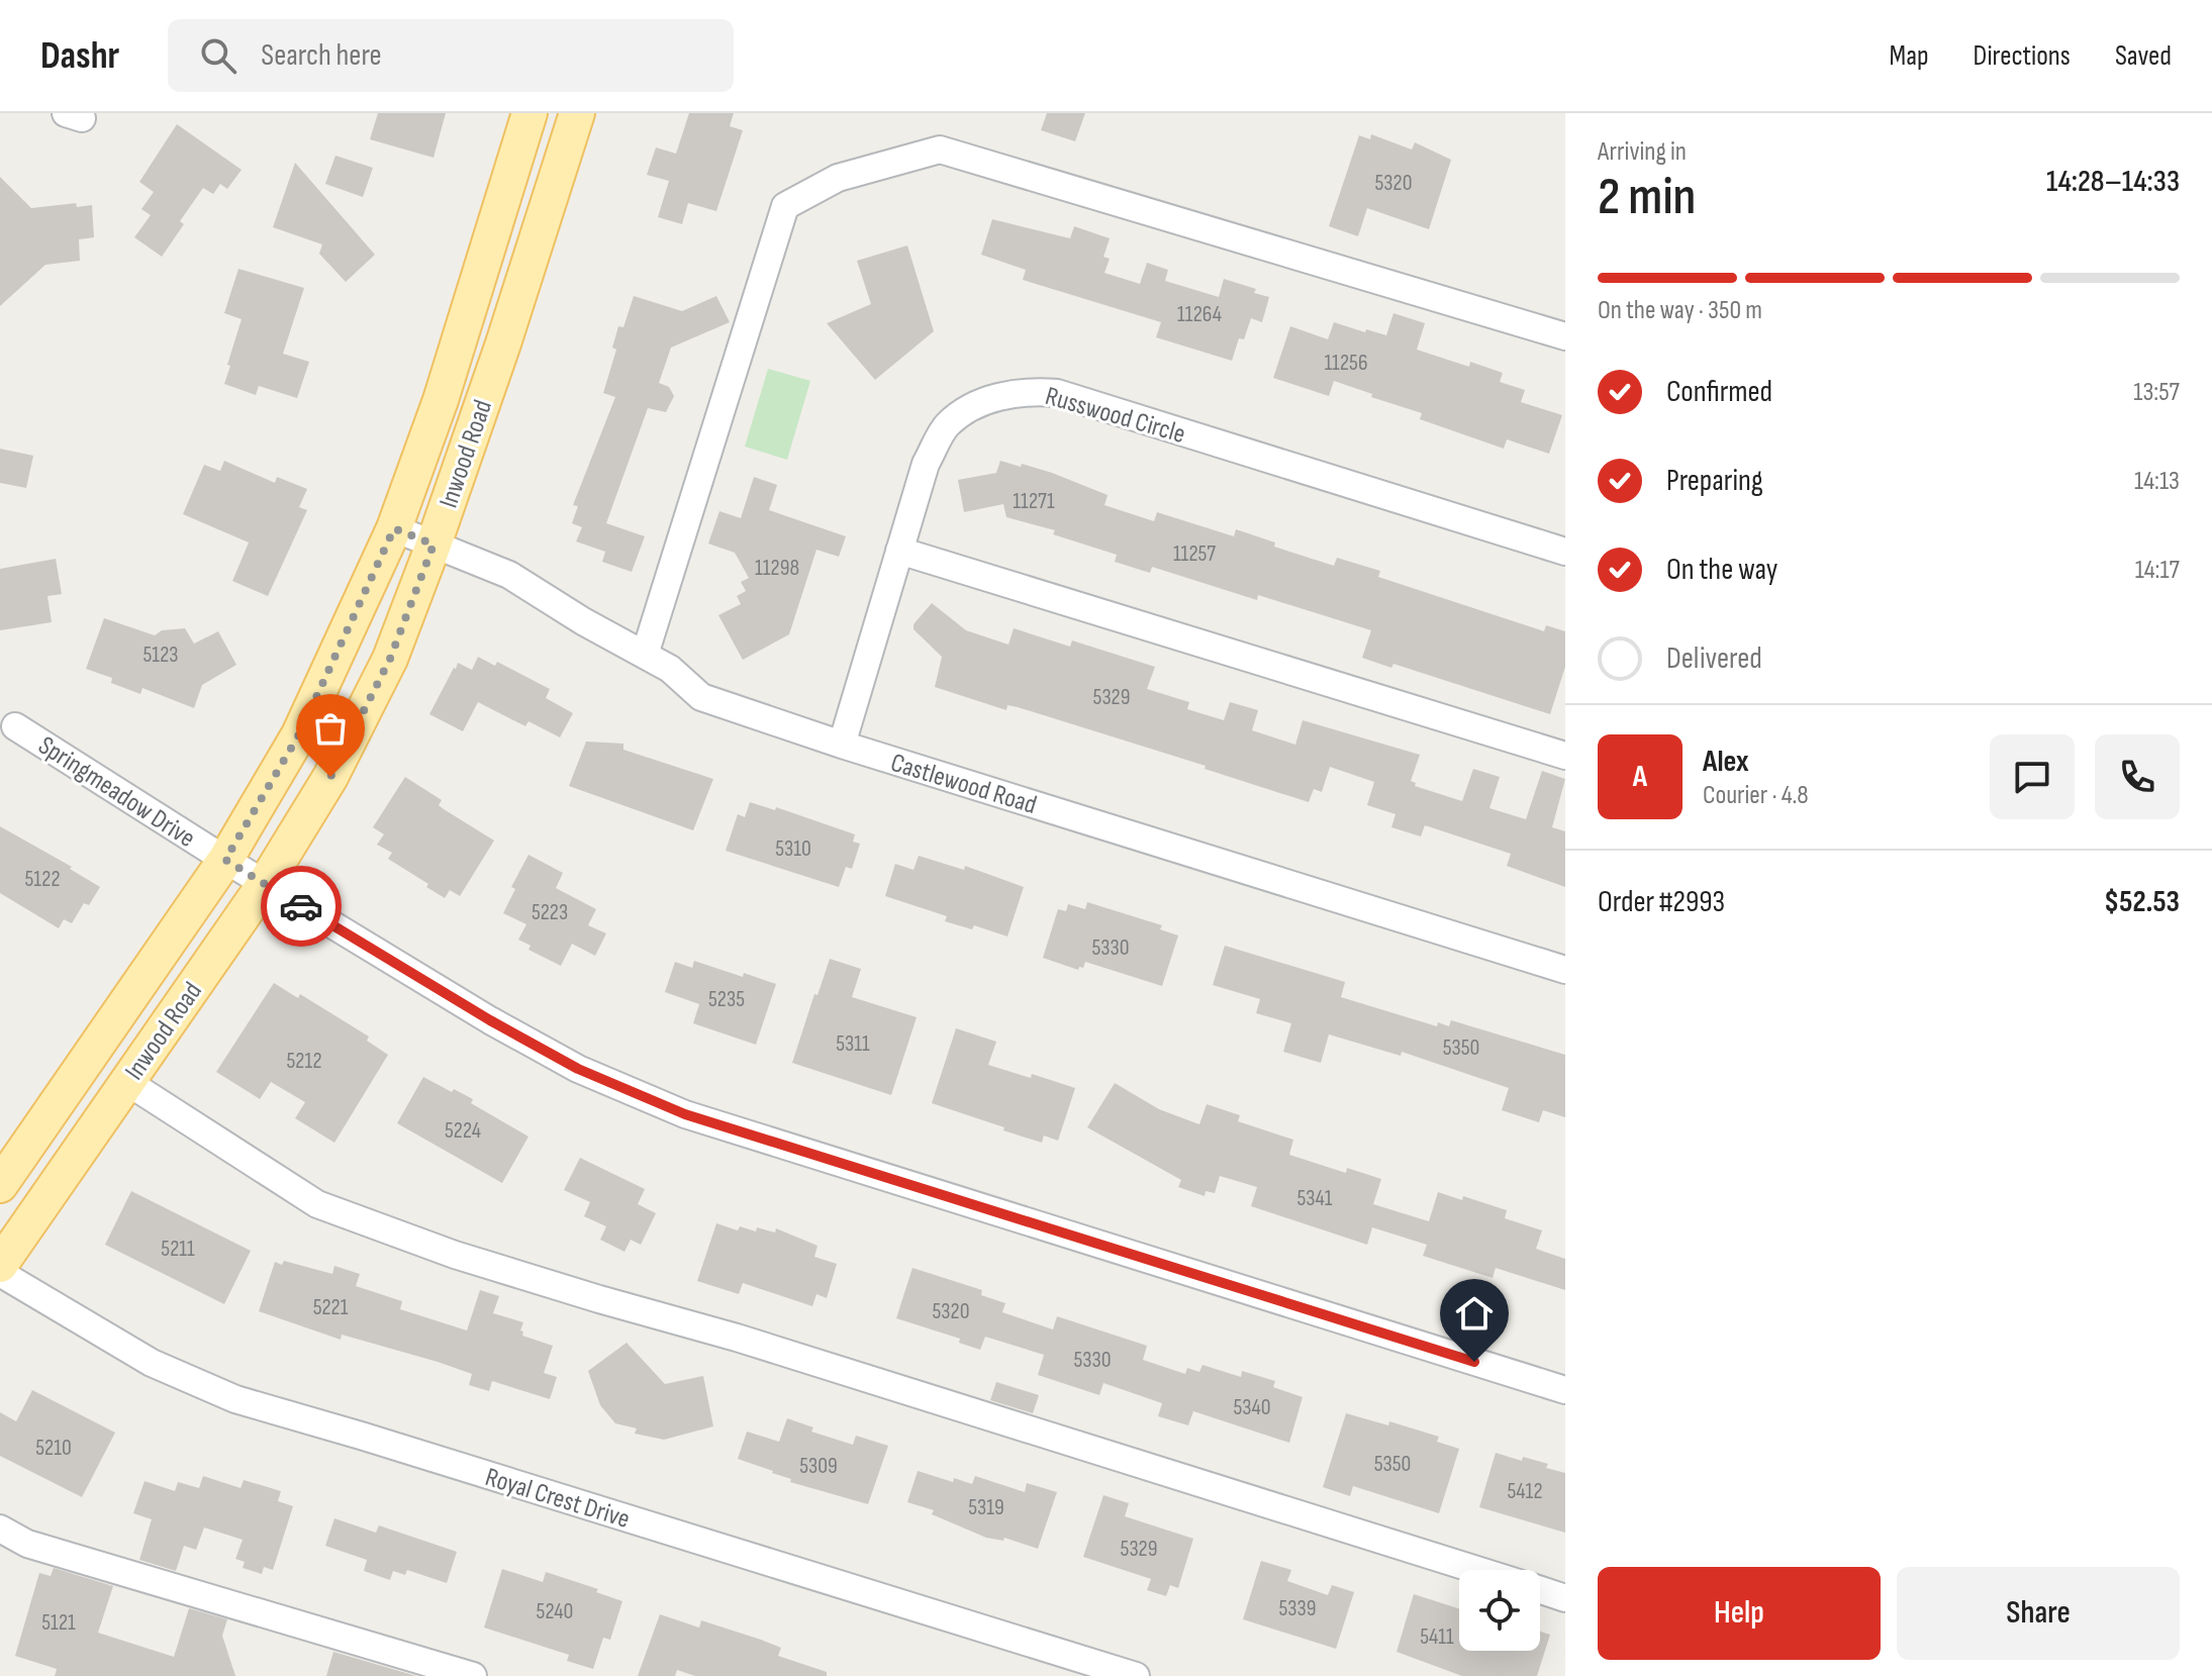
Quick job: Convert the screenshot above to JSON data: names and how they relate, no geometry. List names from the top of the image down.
{
  "streets": {
    "main road": ["Inwood Road"],
    "street": [
      "Russwood Circle",
      "Castlewood Road",
      "Springmeadow Drive",
      "Royal Crest Drive"
    ]
  },
  "crossings": [
    ["Russwood Circle", "Castlewood Road"],
    ["Inwood Road", "Castlewood Road"],
    ["Inwood Road", "Springmeadow Drive"]
  ],
  "house_numbers": [
    "5320",
    "11264",
    "11256",
    "11271",
    "11257",
    "11298",
    "5123",
    "5329",
    "5310",
    "5122",
    "5223",
    "5330",
    "5235",
    "5311",
    "5350",
    "5212",
    "5224",
    "5341",
    "5211",
    "5221",
    "5320",
    "5330",
    "5340",
    "5210",
    "5350",
    "5309",
    "5412",
    "5319",
    "5329",
    "5339",
    "5240",
    "5121",
    "5411"
  ],
  "page": {
    "header": "Dashr",
    "search": "Search here",
    "nav": ["Map", "Directions", "Saved"],
    "heading": ["2 min", "Arriving in", "14:28–14:33"],
    "panel": [
      "Alex",
      "Courier · 4.8",
      "Order #2993",
      "$52.53"
    ],
    "bar": "On the way · 350 m",
    "list": [
      ["Confirmed", "13:57"],
      ["Preparing", "14:13"],
      ["On the way", "14:17"],
      "Delivered"
    ],
    "round": "A",
    "buttons": ["Help", "Share"]
  }
}
